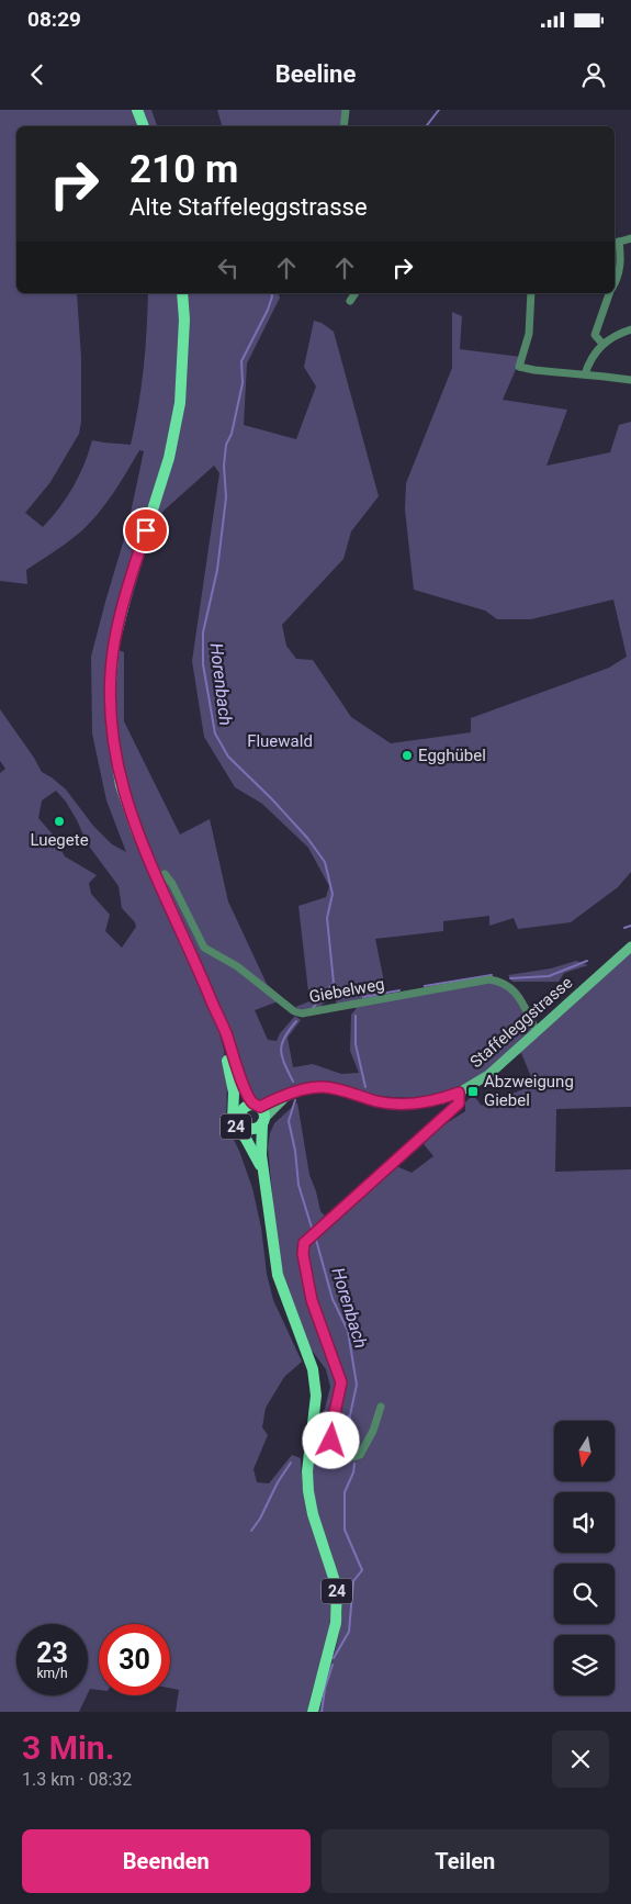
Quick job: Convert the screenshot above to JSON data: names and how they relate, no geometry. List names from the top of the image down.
{
  "streets": {
    "main road": ["24"],
    "street": ["Giebelweg", "Staffeleggstrasse"]
  },
  "crossings": [
    ["Giebelweg", "Staffeleggstrasse"],
    ["Staffeleggstrasse", "24"]
  ],
  "water": ["Horenbach"],
  "parks": ["Fluewald"],
  "places": {
    "other": ["Egghübel", "Luegete"],
    "transit": ["Abzweigung Giebel"]
  },
  "north": "bottom",
  "page": {
    "status": "08:29",
    "header": "Beeline",
    "turn": ["210 m", "Alte Staffeleggstrasse"],
    "speed": "23 km/h",
    "limit": "30",
    "heading": ["3 Min.", "1.3 km · 08:32"],
    "buttons": ["Beenden", "Teilen"]
  }
}
